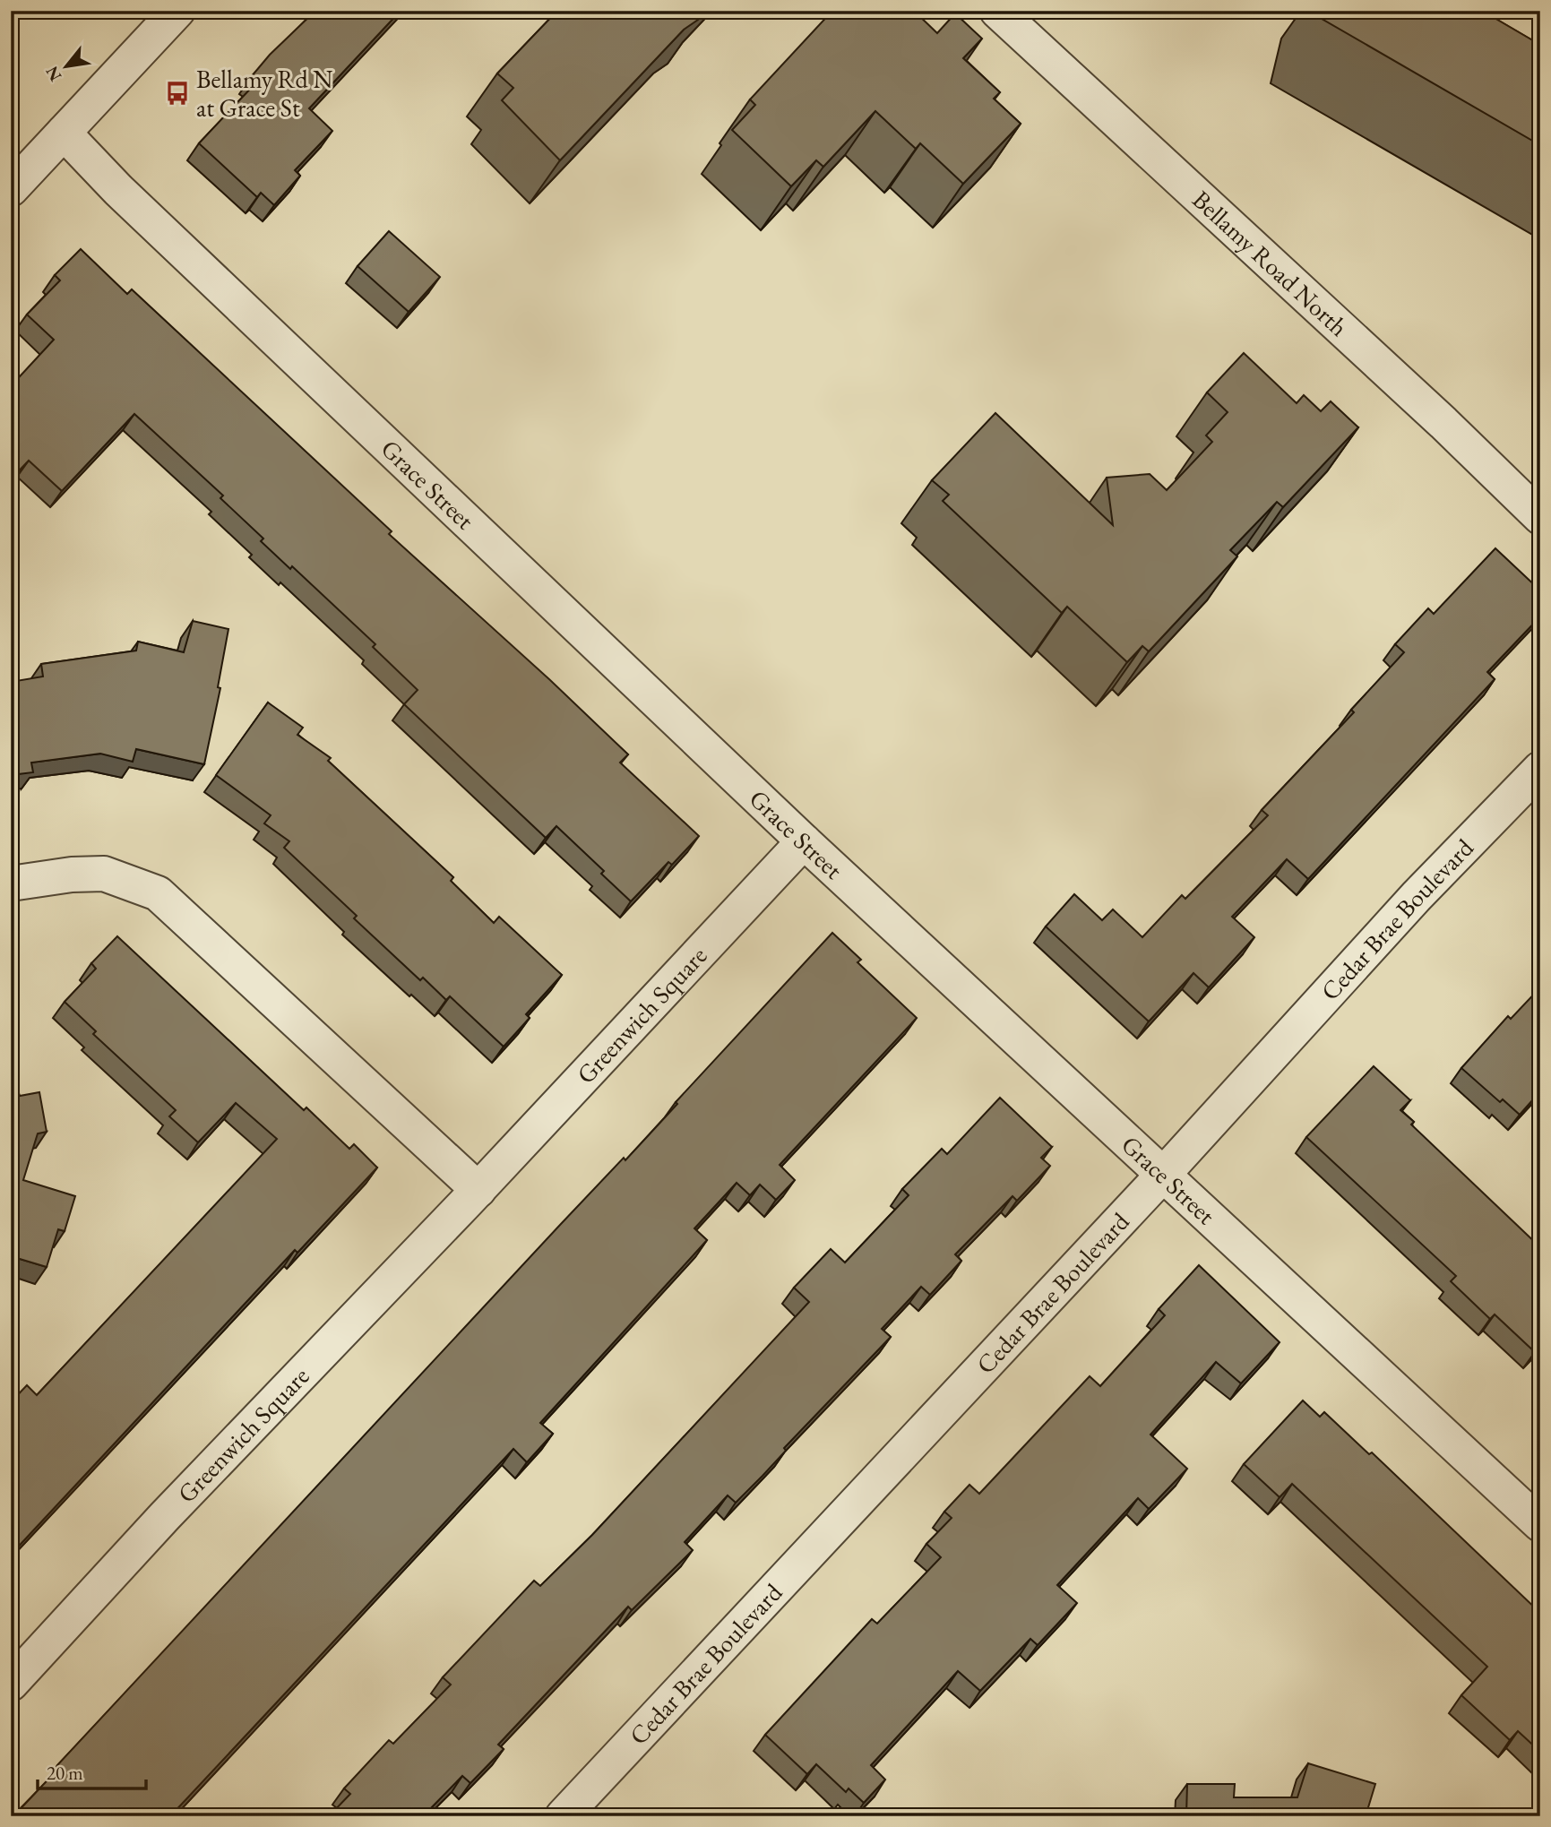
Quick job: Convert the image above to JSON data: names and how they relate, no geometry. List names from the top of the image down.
{
  "streets": {
    "street": [
      "Bellamy Road North",
      "Grace Street",
      "Cedar Brae Boulevard",
      "Greenwich Square"
    ]
  },
  "crossings": [
    ["Grace Street", "Cedar Brae Boulevard"],
    ["Grace Street", "Greenwich Square"]
  ],
  "places": {
    "bus stop": ["Bellamy Rd N at Grace St"]
  },
  "scale_bar": "20 m",
  "north": "bottom left"
}
